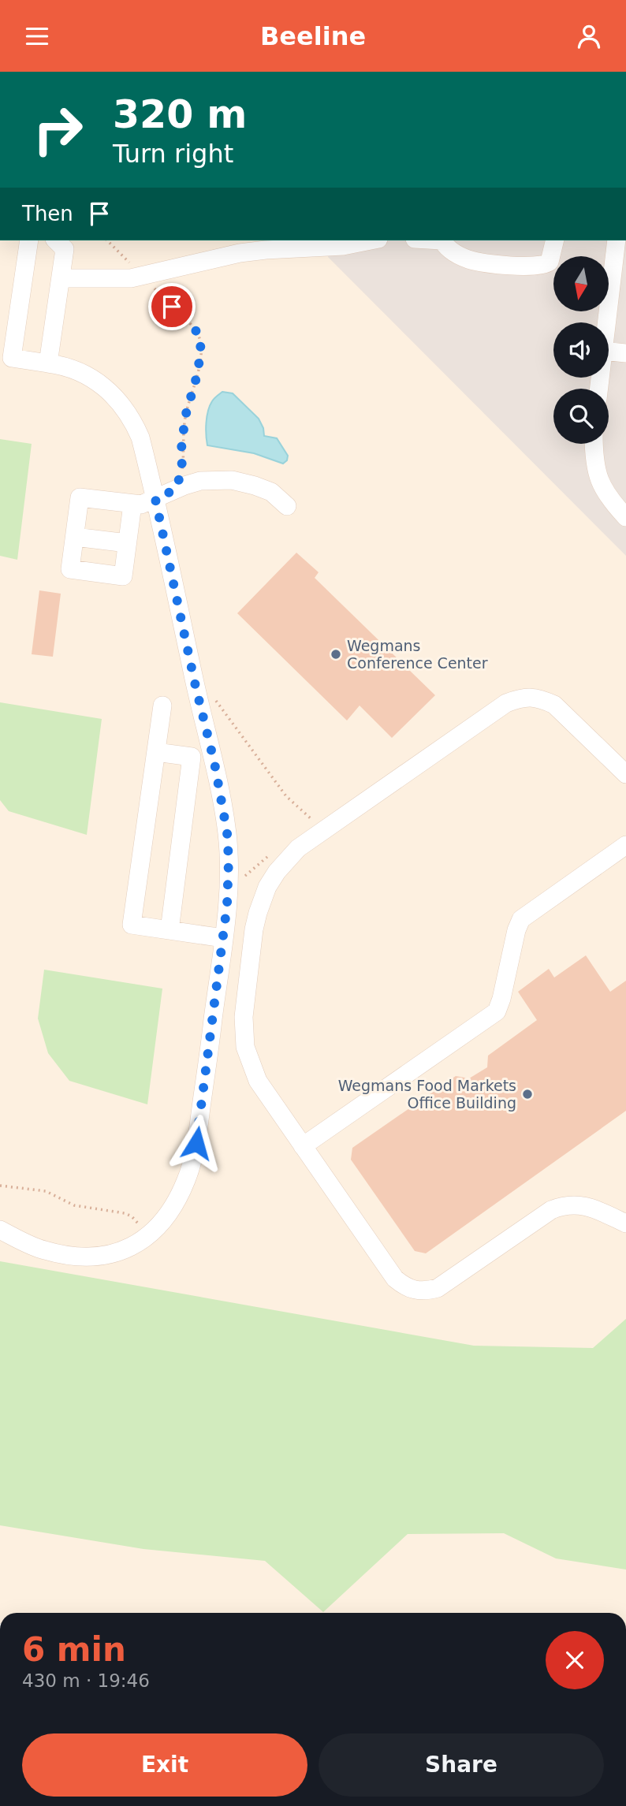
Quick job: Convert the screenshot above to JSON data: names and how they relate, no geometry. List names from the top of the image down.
{
  "places": ["Wegmans Conference Center", "Wegmans Food Markets Office Building"],
  "north": "bottom",
  "page": {
    "header": "Beeline",
    "turn": ["320 m", "Turn right"],
    "then": "Then",
    "heading": ["6 min", "430 m · 19:46"],
    "buttons": ["Exit", "Share"]
  }
}
